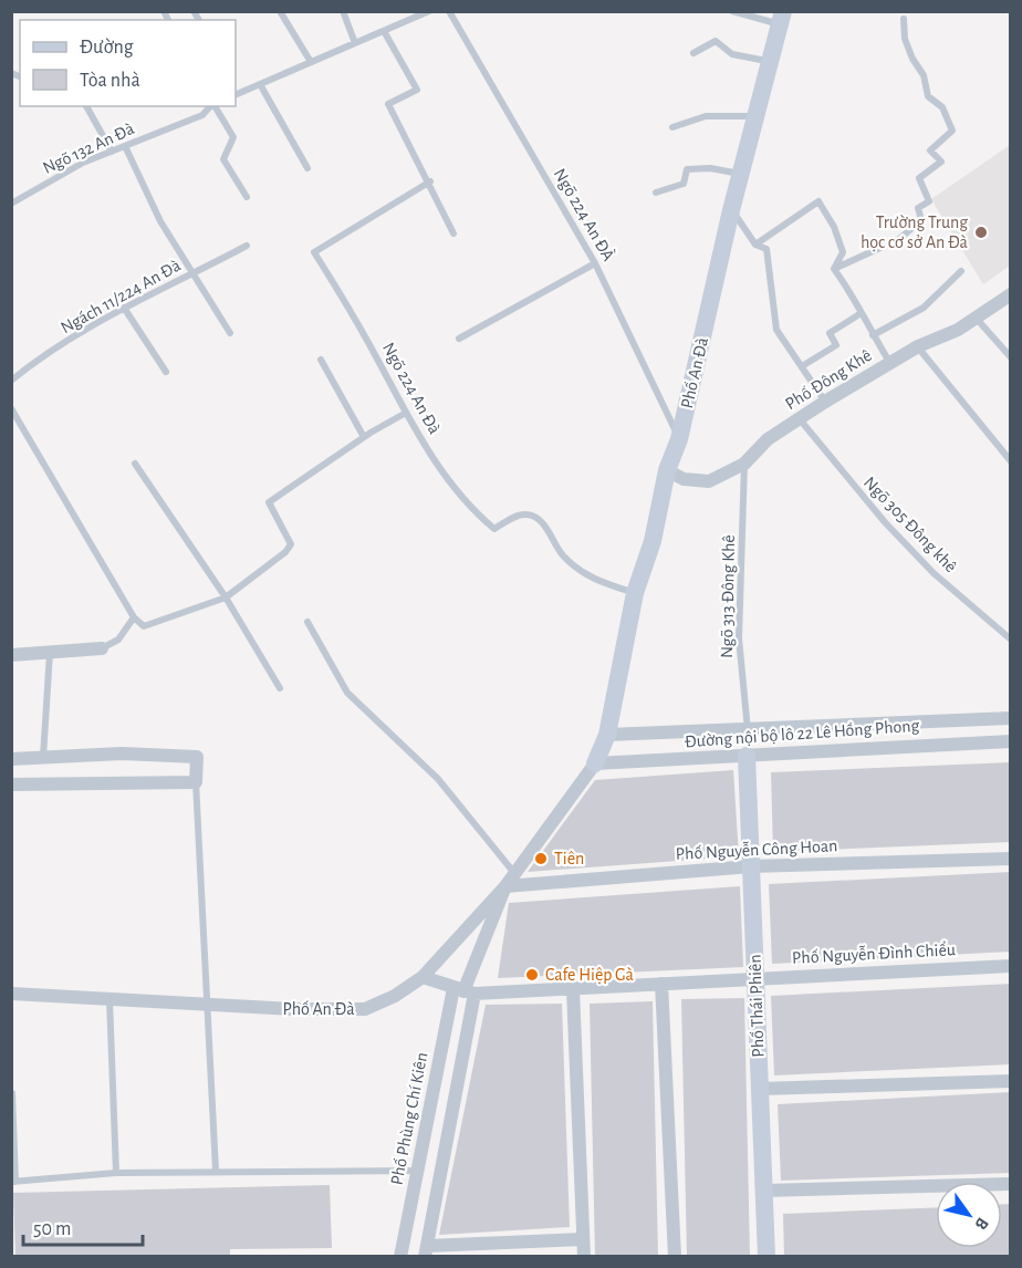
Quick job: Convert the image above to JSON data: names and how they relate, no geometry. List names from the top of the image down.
{
  "streets": {
    "street": [
      "Phố An Đà",
      "Phố Đông Khê",
      "Đường nội bộ lô 22 Lê Hồng Phong",
      "Phố Nguyễn Công Hoan",
      "Phố Nguyễn Đình Chiểu",
      "Phố Thái Phiên",
      "Phố Phùng Chí Kiên"
    ],
    "lane": [
      "Ngõ 132 An Đà",
      "Ngõ 224 An ĐÀ",
      "Ngách 11/224 An Đà",
      "Ngõ 224 An Đà",
      "Ngõ 305 Đông khê",
      "Ngõ 313 Đông Khê"
    ]
  },
  "crossings": [
    ["Ngõ 224 An ĐÀ", "Phố An Đà"],
    ["Phố An Đà", "Phố Đông Khê"],
    ["Phố An Đà", "Ngõ 224 An Đà"],
    ["Phố An Đà", "Đường nội bộ lô 22 Lê Hồng Phong"],
    ["Phố An Đà", "Phố Nguyễn Công Hoan"],
    ["Phố An Đà", "Phố Nguyễn Đình Chiểu"],
    ["Phố Đông Khê", "Ngõ 305 Đông khê"],
    ["Phố Đông Khê", "Ngõ 313 Đông Khê"],
    ["Ngõ 313 Đông Khê", "Đường nội bộ lô 22 Lê Hồng Phong"],
    ["Đường nội bộ lô 22 Lê Hồng Phong", "Phố Thái Phiên"],
    ["Phố Nguyễn Công Hoan", "Phố Thái Phiên"],
    ["Phố Nguyễn Đình Chiểu", "Phố Thái Phiên"],
    ["Phố Nguyễn Đình Chiểu", "Phố Phùng Chí Kiên"]
  ],
  "places": ["Trường Trung học cơ sở An Đà", "Tiên", "Cafe Hiệp Gà"],
  "legend": ["Đường", "Tòa nhà"],
  "scale_bar": "50 m",
  "north": "bottom right"
}
